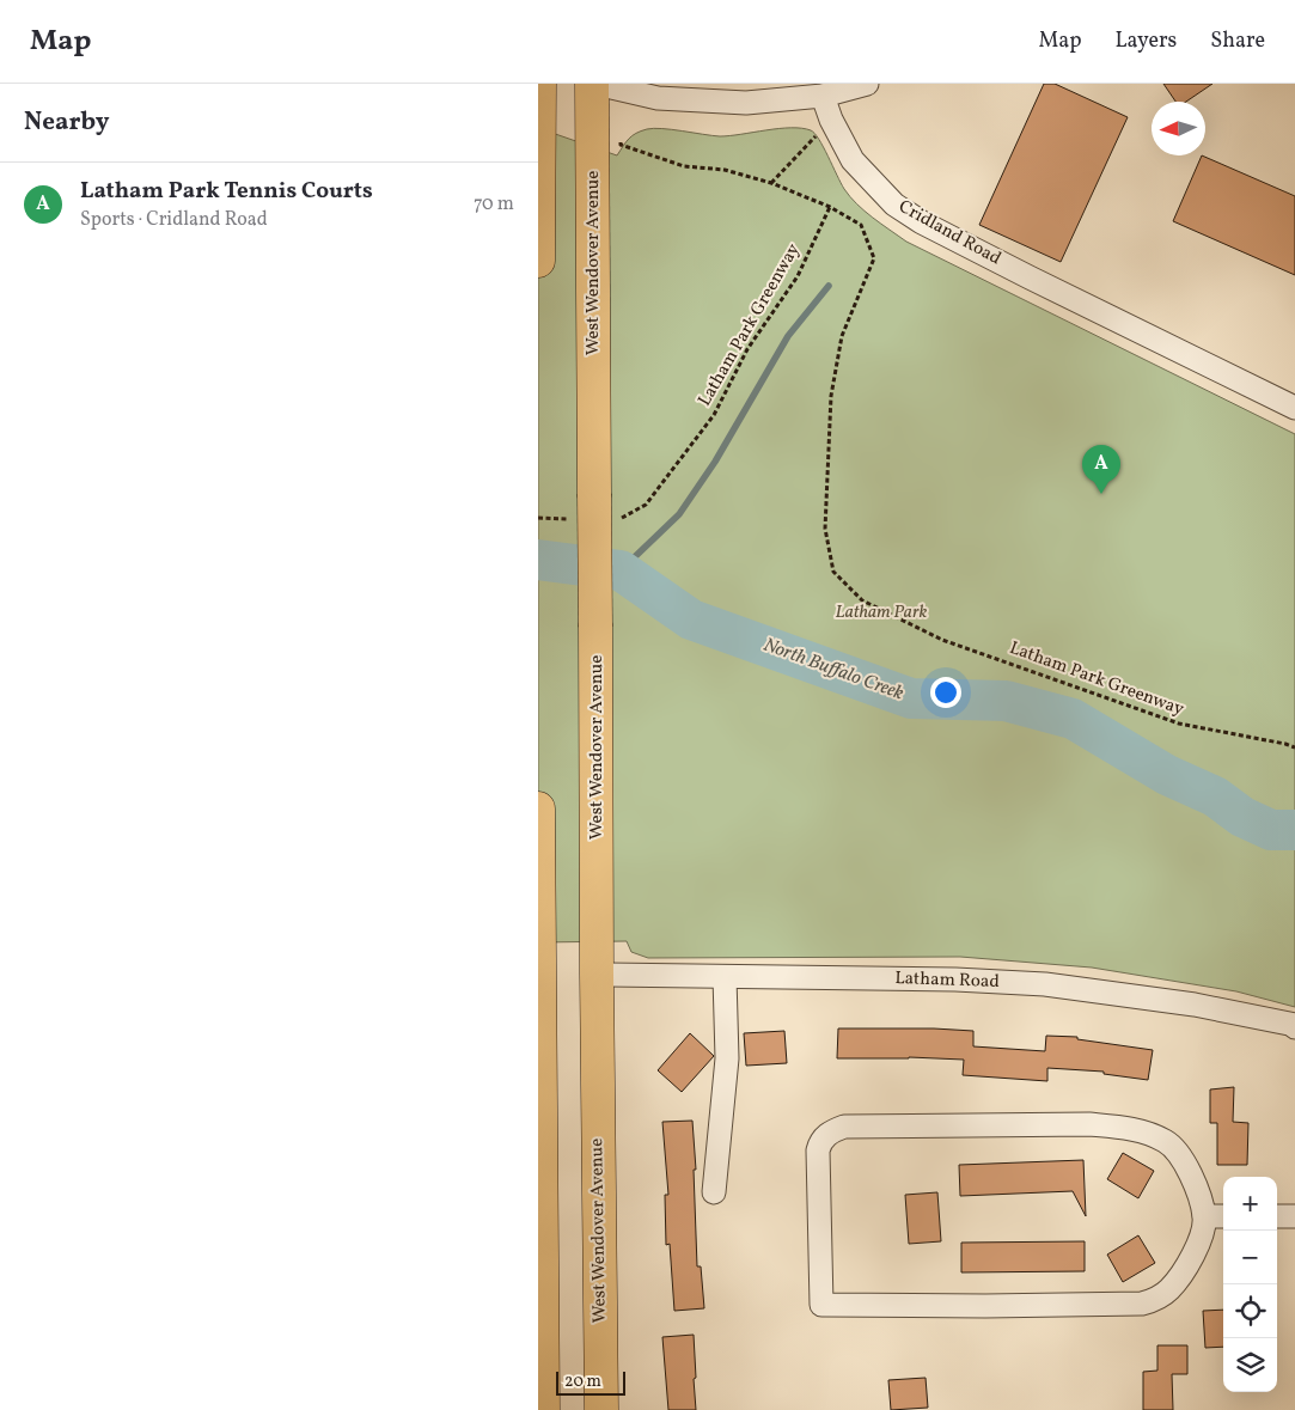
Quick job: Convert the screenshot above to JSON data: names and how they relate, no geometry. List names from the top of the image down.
{
  "streets": {
    "highway": ["West Wendover Avenue"],
    "street": ["Cridland Road", "Latham Road"],
    "path": ["Latham Park Greenway"]
  },
  "crossings": [
    ["West Wendover Avenue", "Latham Road"]
  ],
  "water": ["North Buffalo Creek"],
  "parks": ["Latham Park"],
  "scale_bar": "20 m",
  "north": "left",
  "page": {
    "header": "Map",
    "nav": ["Map", "Layers", "Share"],
    "heading": "Nearby",
    "list": [
      {
        "mark": "A",
        "name": "Latham Park Tennis Courts",
        "note": "Sports · Cridland Road",
        "value": "70 m"
      }
    ],
    "pins": "A",
    "map_buttons": ["+", "−"],
    "scale": "20 m"
  }
}
